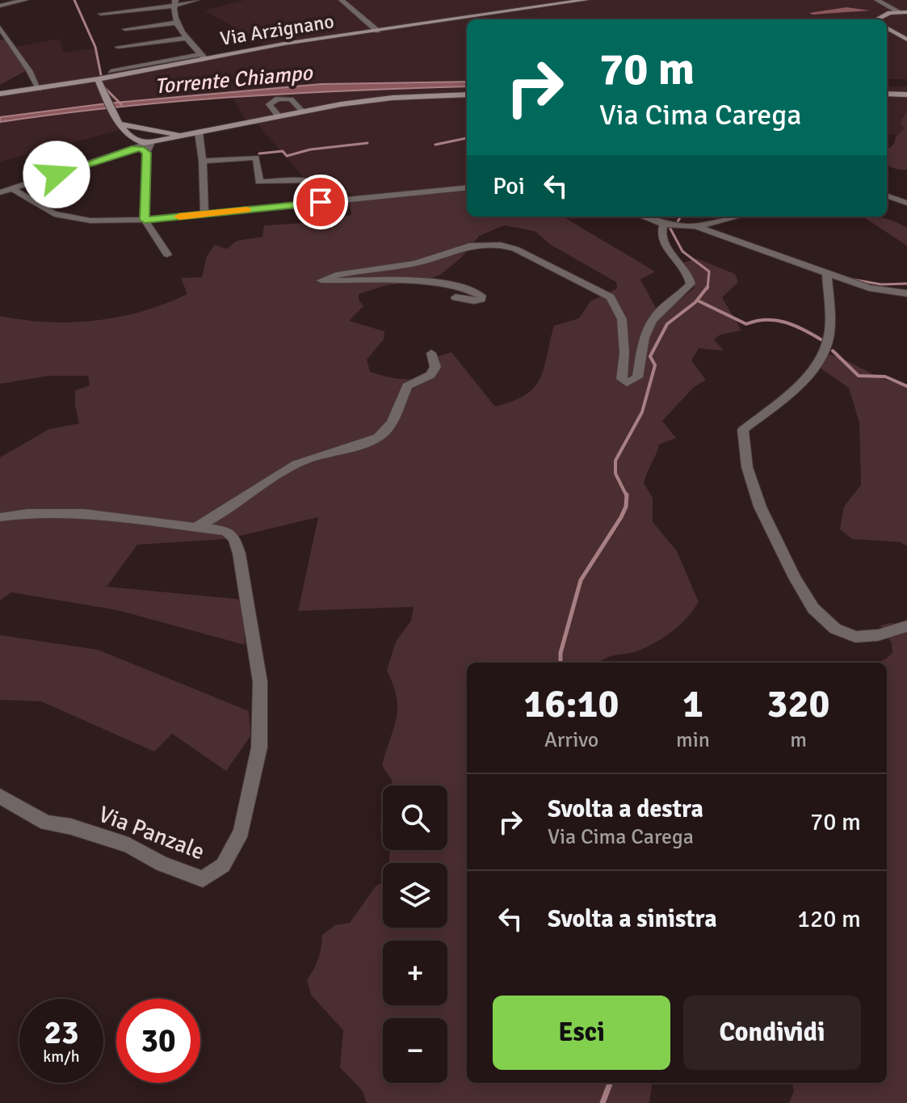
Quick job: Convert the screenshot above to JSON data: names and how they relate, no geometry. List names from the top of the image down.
{
  "streets": {
    "main road": ["Via Arzignano"],
    "street": ["Via Panzale"]
  },
  "water": ["Torrente Chiampo"],
  "page": {
    "turn": ["70 m", "Via Cima Carega"],
    "then": "Poi",
    "eta": [
      "16:10",
      "Arrivo",
      "1",
      "min",
      "320",
      "m"
    ],
    "list": [
      {
        "name": "Svolta a destra",
        "note": "Via Cima Carega",
        "value": "70 m"
      },
      {
        "name": "Svolta a sinistra",
        "value": "120 m"
      }
    ],
    "map_buttons": ["+", "−"],
    "buttons": ["Esci", "Condividi"],
    "speed": "23 km/h",
    "limit": "30"
  }
}
